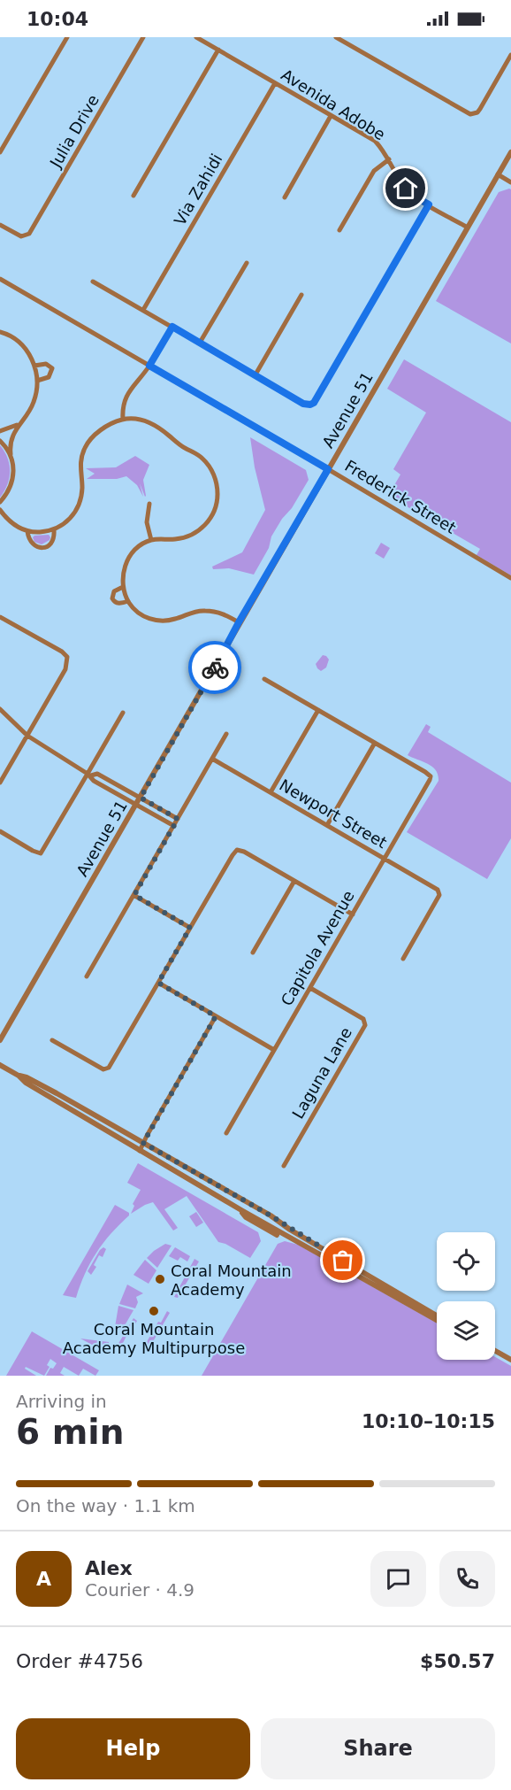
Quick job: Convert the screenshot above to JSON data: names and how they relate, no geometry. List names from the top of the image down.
{
  "streets": {
    "street": [
      "Avenida Adobe",
      "Julia Drive",
      "Via Zahidi",
      "Avenue 51",
      "Frederick Street",
      "Newport Street",
      "Capitola Avenue",
      "Laguna Lane"
    ]
  },
  "crossings": [
    ["Avenida Adobe", "Via Zahidi"],
    ["Avenida Adobe", "Avenue 51"],
    ["Avenue 51", "Frederick Street"],
    ["Newport Street", "Capitola Avenue"],
    ["Capitola Avenue", "Laguna Lane"]
  ],
  "places": ["Coral Mountain Academy", "Coral Mountain Academy Multipurpose"],
  "page": {
    "status": "10:04",
    "heading": ["6 min", "Arriving in", "10:10–10:15"],
    "panel": [
      "Alex",
      "Courier · 4.9",
      "Order #4756",
      "$50.57"
    ],
    "bar": "On the way · 1.1 km",
    "round": "A",
    "buttons": ["Help", "Share"]
  }
}
